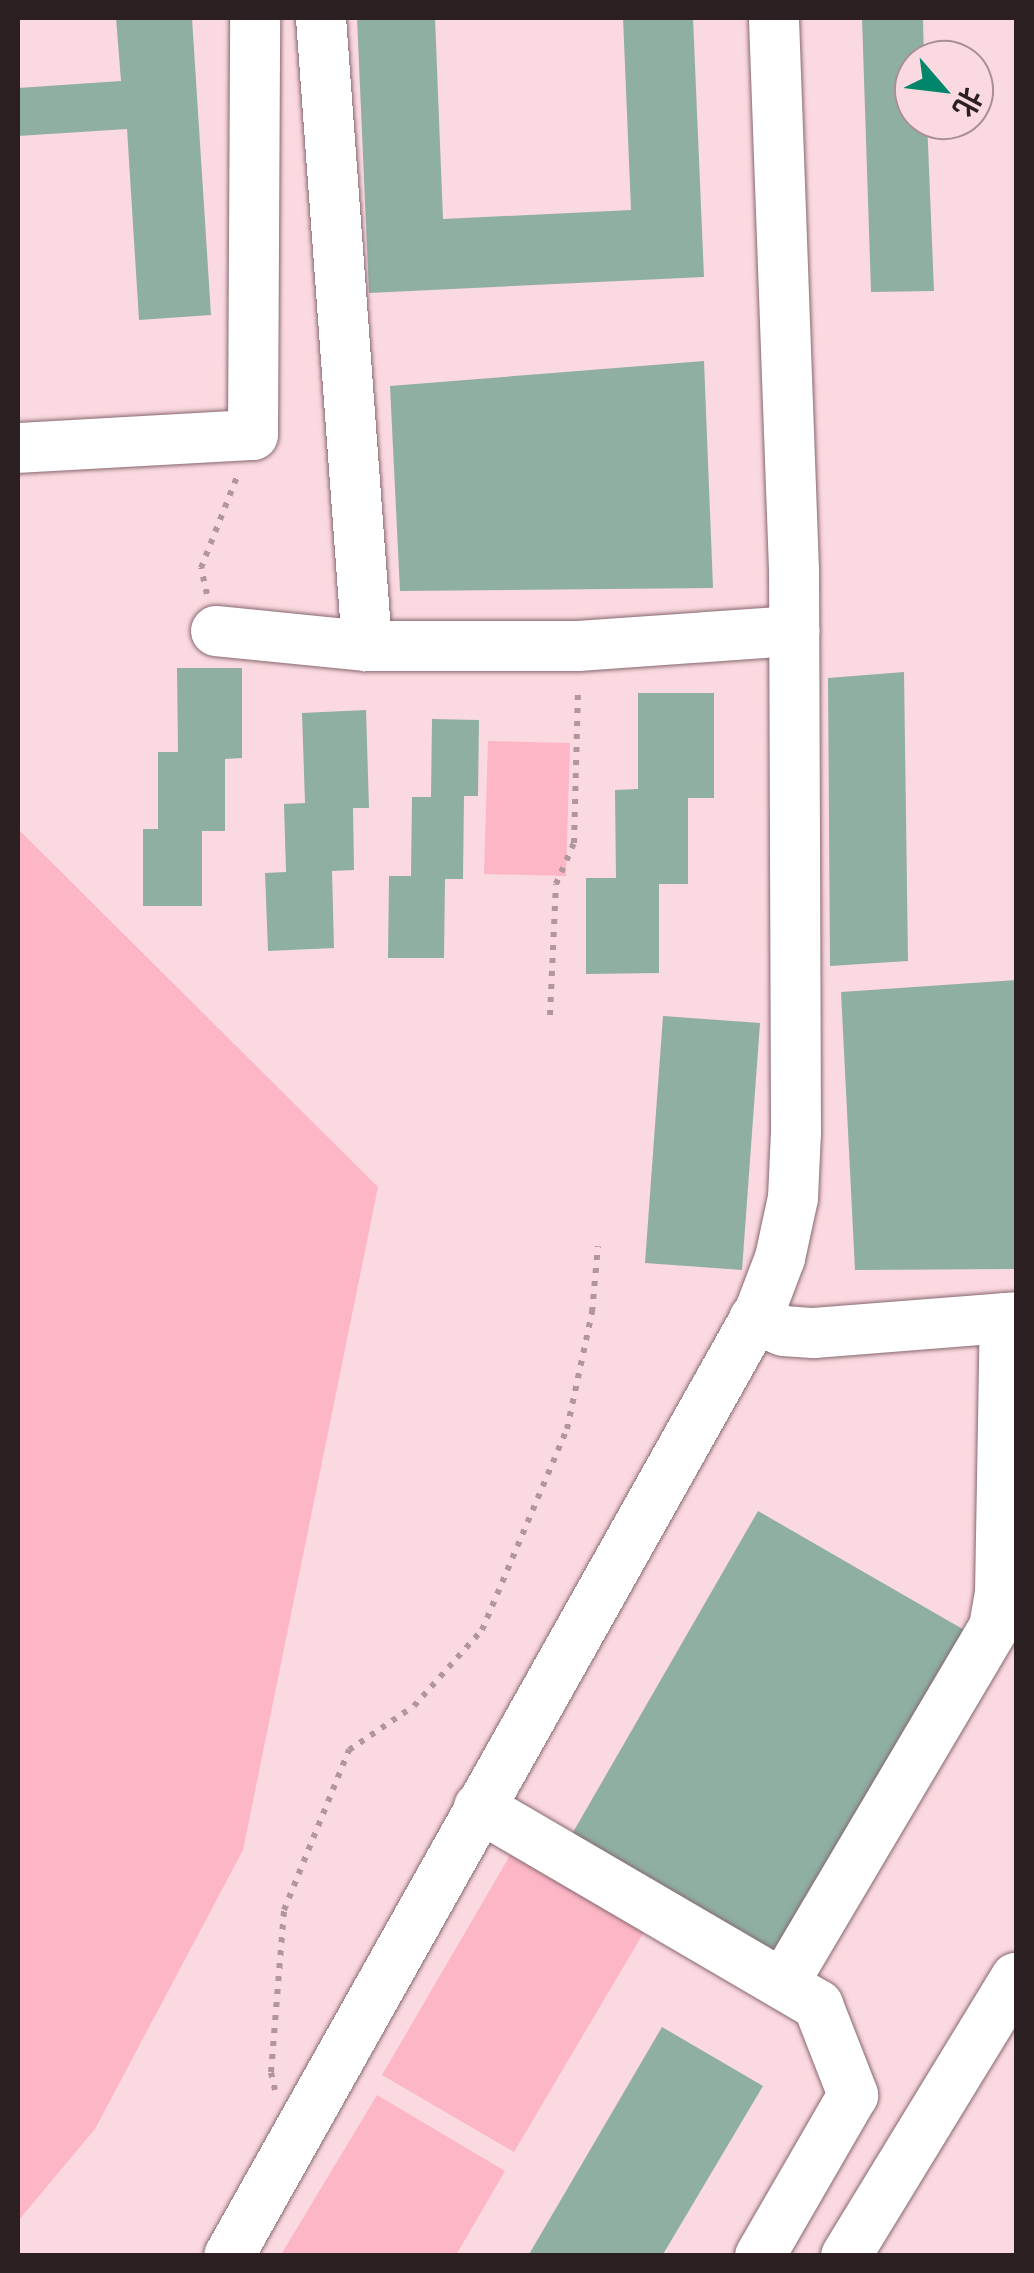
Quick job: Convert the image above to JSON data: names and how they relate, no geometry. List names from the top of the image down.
{
  "north": "bottom right"
}
